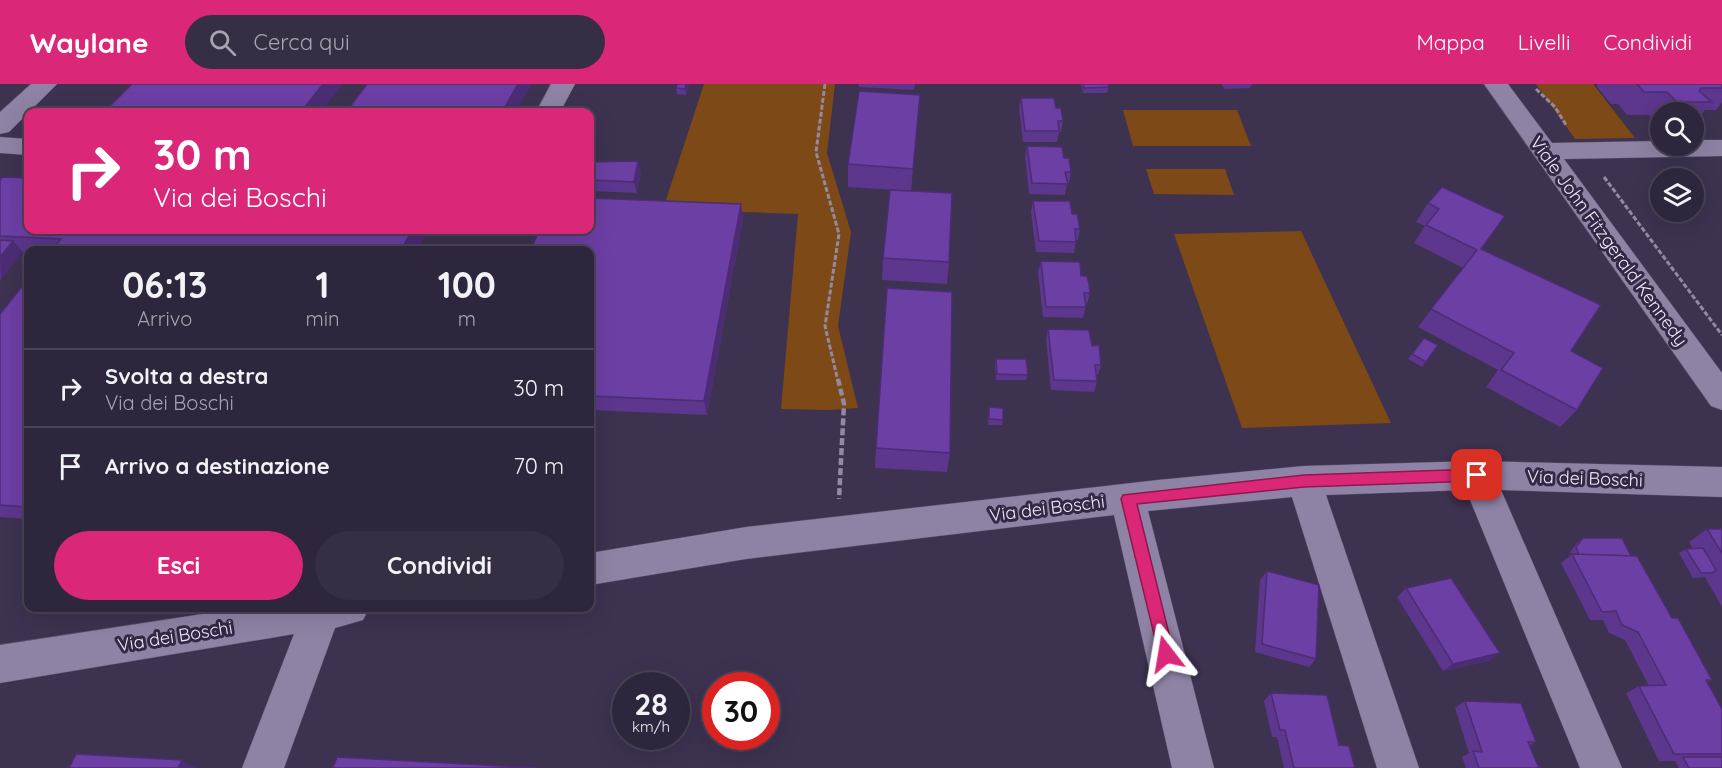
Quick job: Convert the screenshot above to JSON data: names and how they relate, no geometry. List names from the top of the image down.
{
  "streets": {
    "street": ["Viale John Fitzgerald Kennedy", "Via dei Boschi"]
  },
  "page": {
    "header": "Waylane",
    "search": "Cerca qui",
    "nav": ["Mappa", "Livelli", "Condividi"],
    "turn": ["30 m", "Via dei Boschi"],
    "eta": [
      "06:13",
      "Arrivo",
      "1",
      "min",
      "100",
      "m"
    ],
    "list": [
      {
        "name": "Svolta a destra",
        "note": "Via dei Boschi",
        "value": "30 m"
      },
      {
        "name": "Arrivo a destinazione",
        "value": "70 m"
      }
    ],
    "buttons": ["Esci", "Condividi"],
    "speed": "28 km/h",
    "limit": "30"
  }
}
